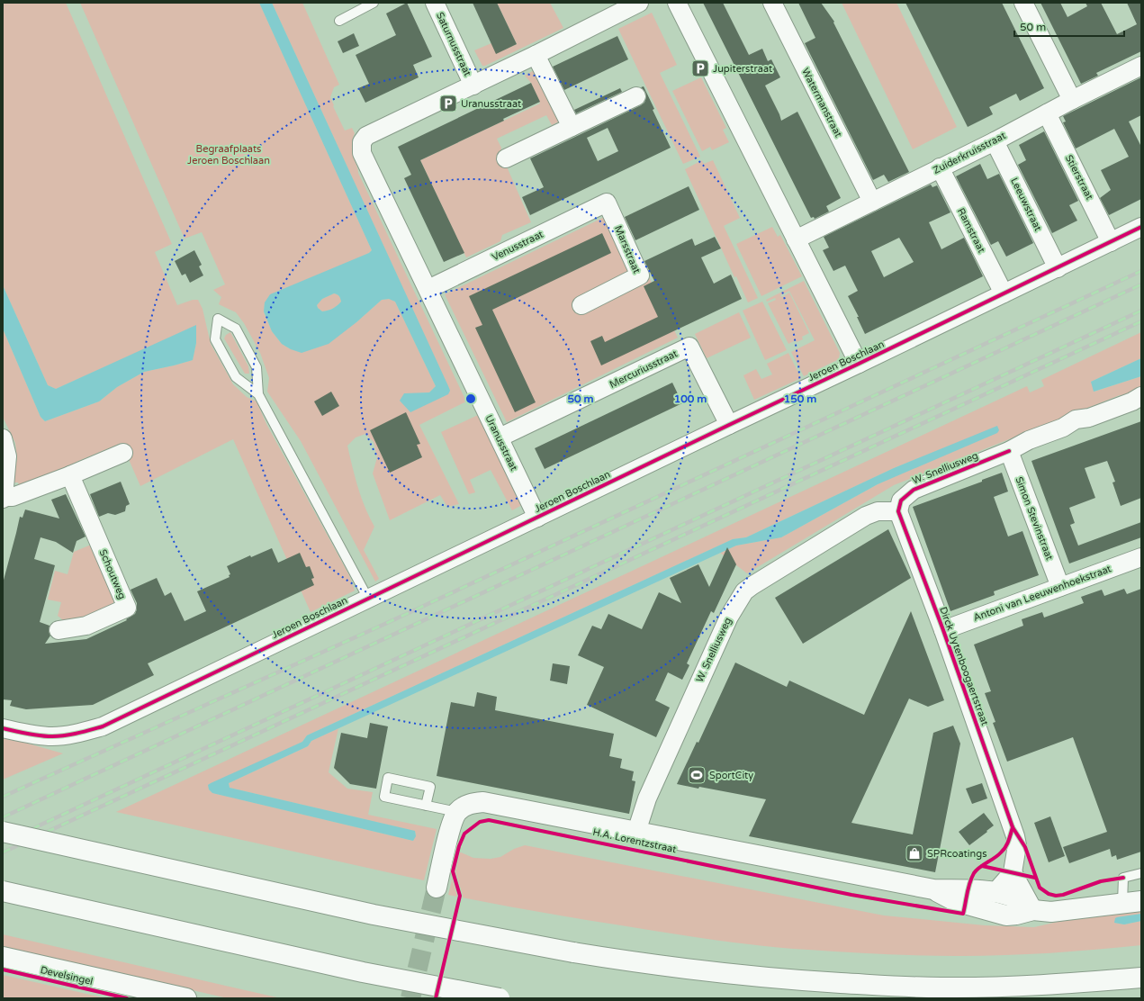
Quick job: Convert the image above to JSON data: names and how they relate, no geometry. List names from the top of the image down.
{
  "streets": {
    "main road": ["H.A. Lorentzstraat", "Develsingel"],
    "street": [
      "Saturnusstraat",
      "Watermanstraat",
      "Zuiderkruisstraat",
      "Stierstraat",
      "Leeuwstraat",
      "Ramstraat",
      "Venusstraat",
      "Marsstraat",
      "Jeroen Boschlaan",
      "Mercuriusstraat",
      "Uranusstraat",
      "W. Snelliusweg",
      "Simon Stevinstraat",
      "Schoutweg",
      "Antoni van Leeuwenhoekstraat",
      "Dirck Uytenboogaertstraat"
    ]
  },
  "crossings": [
    ["Saturnusstraat", "Uranusstraat"],
    ["Watermanstraat", "Zuiderkruisstraat"],
    ["Zuiderkruisstraat", "Stierstraat"],
    ["Zuiderkruisstraat", "Leeuwstraat"],
    ["Zuiderkruisstraat", "Ramstraat"],
    ["Stierstraat", "Jeroen Boschlaan"],
    ["Leeuwstraat", "Jeroen Boschlaan"],
    ["Ramstraat", "Jeroen Boschlaan"],
    ["Venusstraat", "Marsstraat"],
    ["Venusstraat", "Uranusstraat"],
    ["Jeroen Boschlaan", "Mercuriusstraat"],
    ["Jeroen Boschlaan", "Uranusstraat"],
    ["Mercuriusstraat", "Uranusstraat"],
    ["W. Snelliusweg", "Simon Stevinstraat"],
    ["W. Snelliusweg", "Dirck Uytenboogaertstraat"],
    ["W. Snelliusweg", "H.A. Lorentzstraat"],
    ["Simon Stevinstraat", "Antoni van Leeuwenhoekstraat"],
    ["Antoni van Leeuwenhoekstraat", "Dirck Uytenboogaertstraat"]
  ],
  "parks": ["Begraafplaats Jeroen Boschlaan"],
  "places": {
    "parking": ["Jupiterstraat", "Uranusstraat"],
    "sports": ["SportCity"],
    "shop": ["SPRcoatings"]
  },
  "scale_bar": "50 m",
  "rings": ["50 m", "100 m", "150 m"]
}
